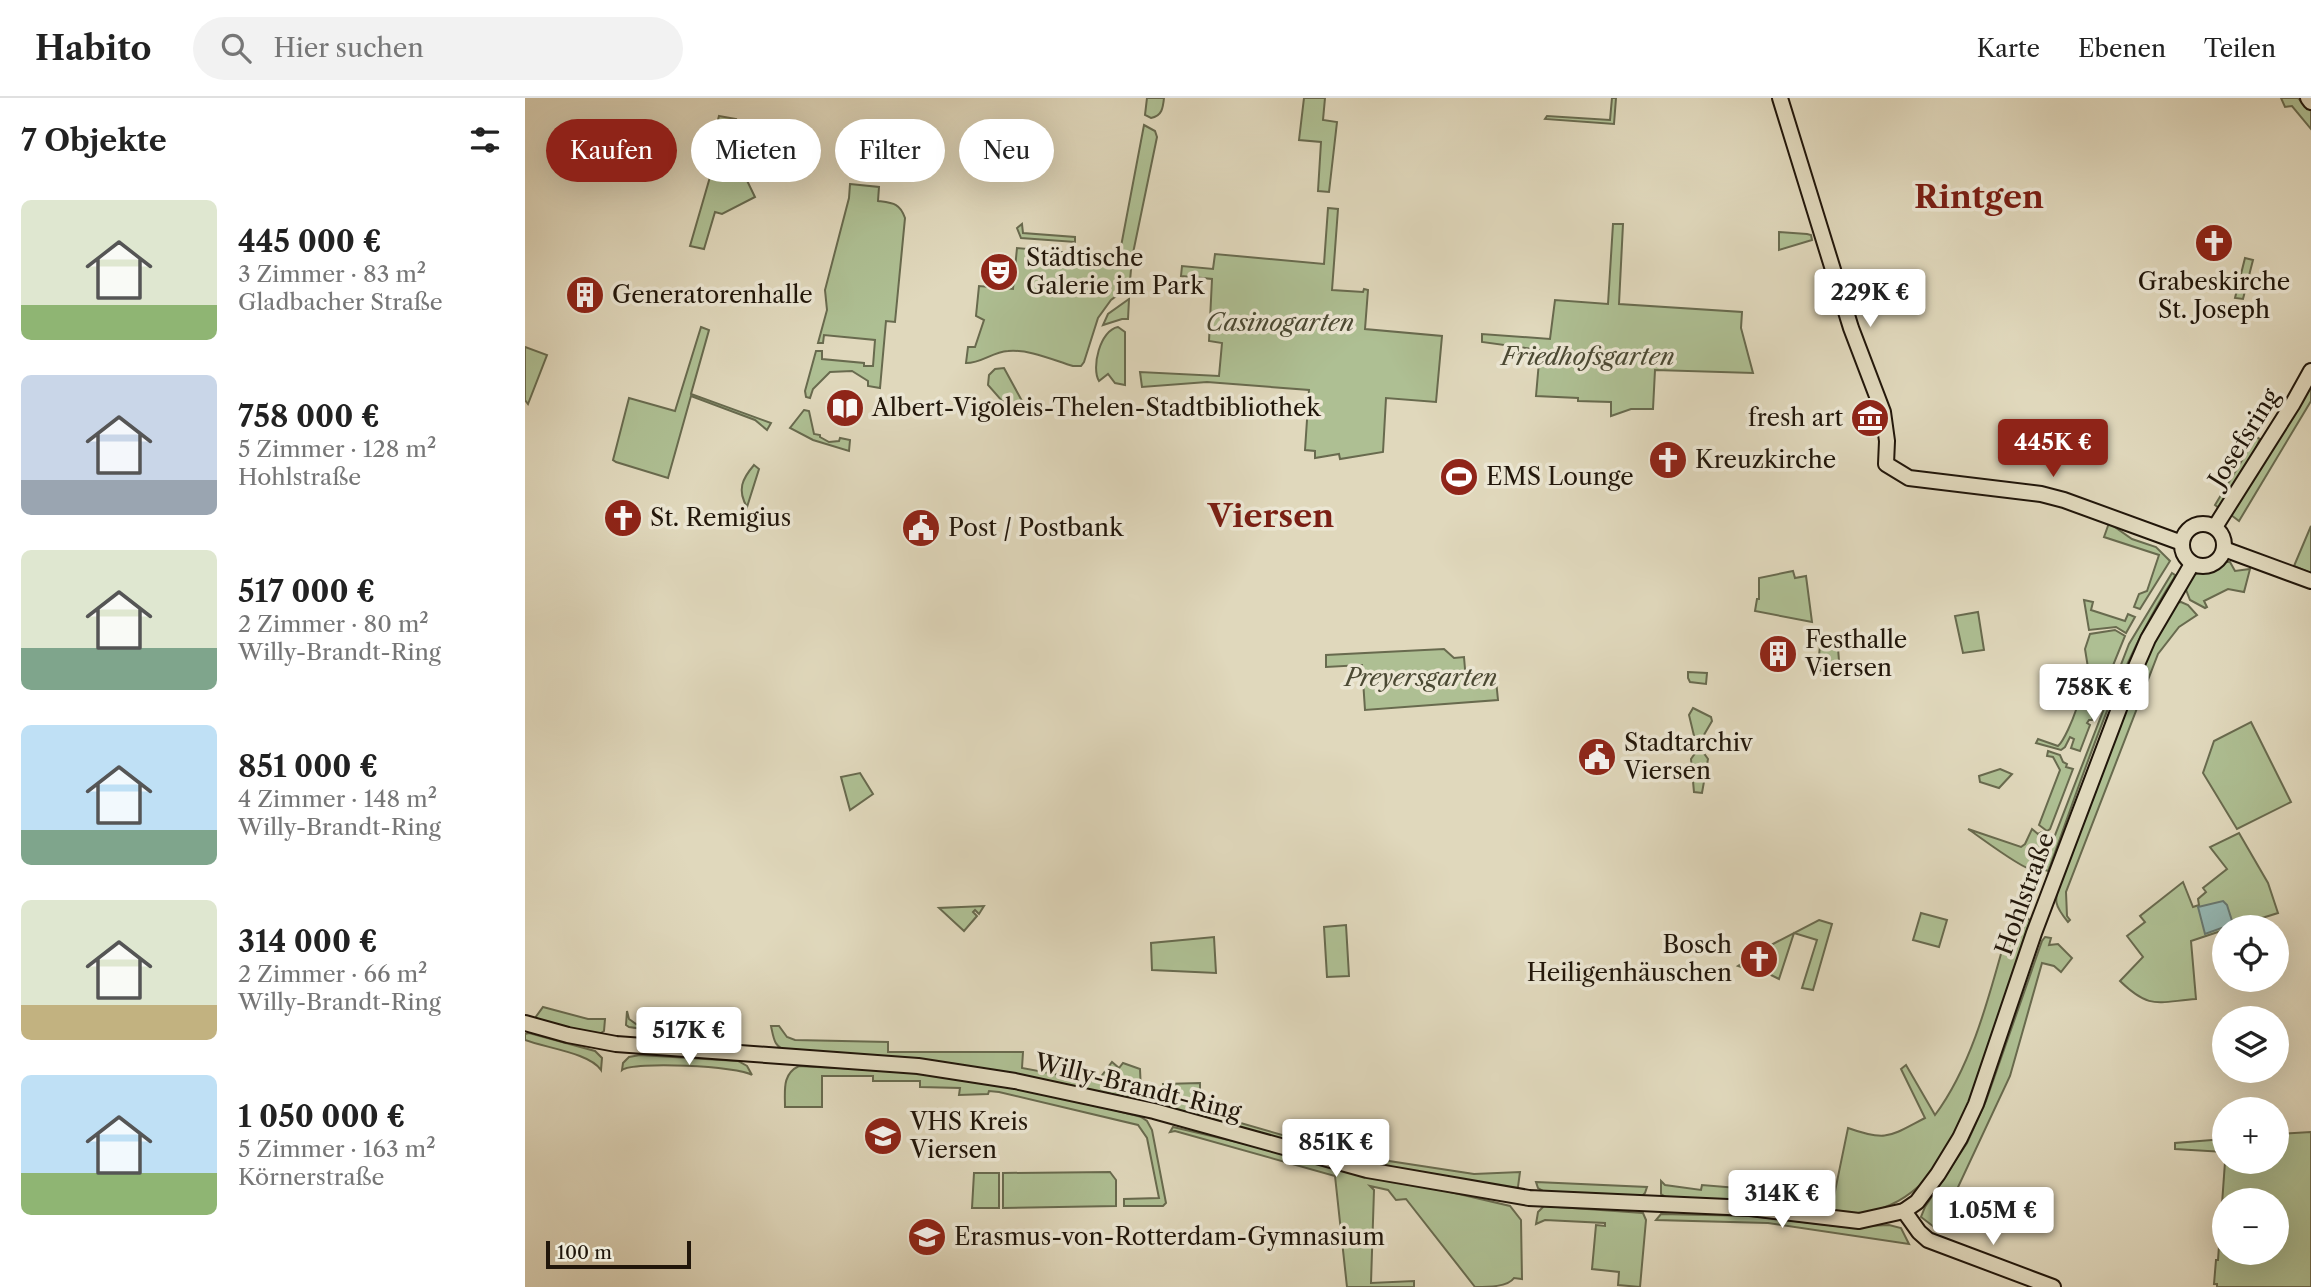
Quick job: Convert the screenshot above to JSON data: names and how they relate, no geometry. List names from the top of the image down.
{
  "streets": {
    "main road": ["Josefsring", "Hohlstraße", "Willy-Brandt-Ring"]
  },
  "crossings": [
    ["Josefsring", "Hohlstraße"],
    ["Hohlstraße", "Willy-Brandt-Ring"]
  ],
  "districts": ["Rintgen", "Viersen"],
  "parks": ["Casinogarten", "Friedhofsgarten", "Preyersgarten"],
  "places": {
    "church": [
      "Grabeskirche St. Joseph",
      "Kreuzkirche",
      "St. Remigius",
      "Bosch Heiligenhäuschen"
    ],
    "theatre": ["Städtische Galerie im Park"],
    "building": ["Generatorenhalle", "Festhalle Viersen"],
    "library": ["Albert-Vigoleis-Thelen-Stadtbibliothek"],
    "museum": ["fresh art"],
    "sports": ["EMS Lounge"],
    "public building": ["Post / Postbank", "Stadtarchiv Viersen"],
    "school or university": ["VHS Kreis Viersen", "Erasmus-von-Rotterdam-Gymnasium"]
  },
  "scale_bar": "100 m",
  "page": {
    "header": "Habito",
    "search": "Hier suchen",
    "nav": ["Karte", "Ebenen", "Teilen"],
    "heading": "7 Objekte",
    "chip": [
      "Kaufen",
      "Mieten",
      "Filter",
      "Neu"
    ],
    "list": [
      {
        "name": "445 000 €",
        "note": "3 Zimmer · 83 m² · Gladbacher Straße"
      },
      {
        "name": "758 000 €",
        "note": "5 Zimmer · 128 m² · Hohlstraße"
      },
      {
        "name": "517 000 €",
        "note": "2 Zimmer · 80 m² · Willy-Brandt-Ring"
      },
      {
        "name": "851 000 €",
        "note": "4 Zimmer · 148 m² · Willy-Brandt-Ring"
      },
      {
        "name": "314 000 €",
        "note": "2 Zimmer · 66 m² · Willy-Brandt-Ring"
      },
      {
        "name": "1 050 000 €",
        "note": "5 Zimmer · 163 m² · Körnerstraße"
      }
    ],
    "price": [
      "229K €",
      "445K €",
      "758K €",
      "517K €",
      "851K €",
      "314K €",
      "1.05M €"
    ],
    "map_buttons": ["+", "−"],
    "scale": "100 m"
  }
}
